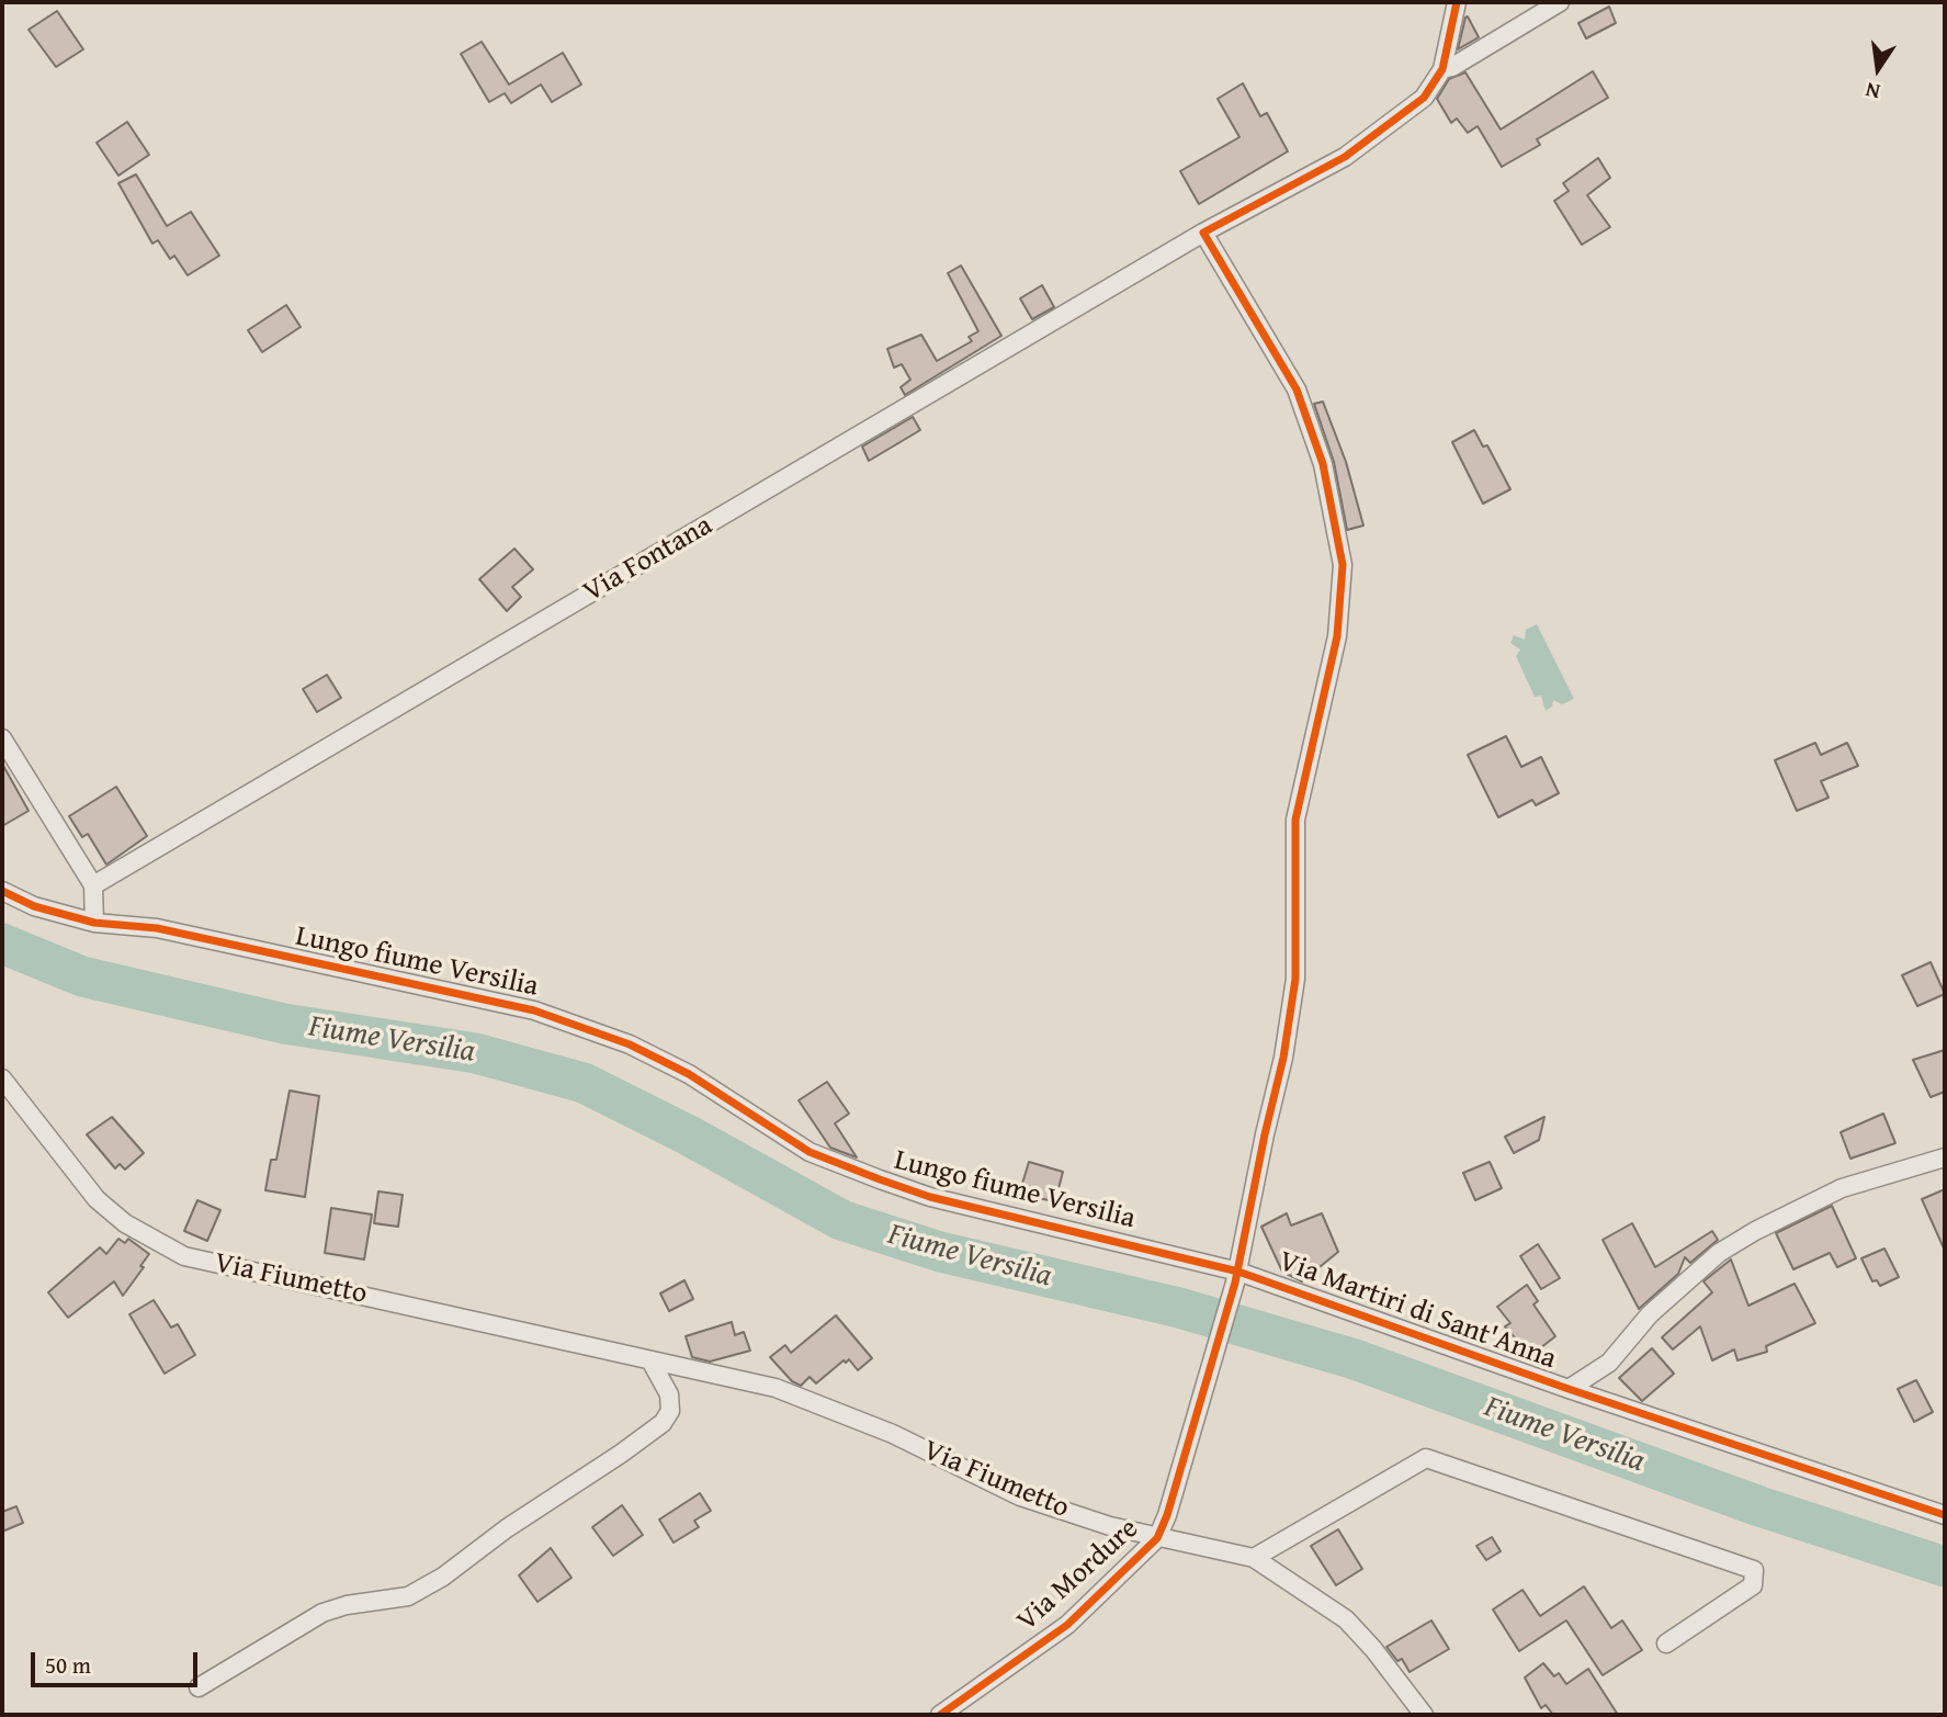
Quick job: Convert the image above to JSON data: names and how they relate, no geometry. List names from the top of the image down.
{
  "streets": {
    "street": [
      "Via Fontana",
      "Lungo fiume Versilia",
      "Via Fiumetto",
      "Via Martiri di Sant'Anna",
      "Via Mordure"
    ]
  },
  "crossings": [
    ["Via Fontana", "Via Martiri di Sant'Anna"],
    ["Lungo fiume Versilia", "Via Martiri di Sant'Anna"],
    ["Lungo fiume Versilia", "Via Mordure"],
    ["Via Fiumetto", "Via Mordure"],
    ["Via Martiri di Sant'Anna", "Via Mordure"]
  ],
  "water": ["Fiume Versilia"],
  "scale_bar": "50 m",
  "north": "bottom"
}
